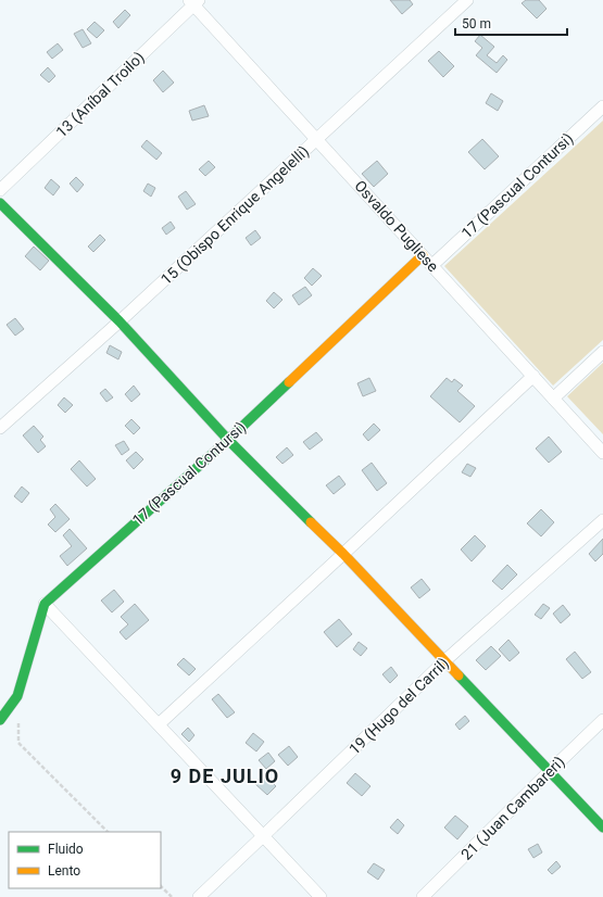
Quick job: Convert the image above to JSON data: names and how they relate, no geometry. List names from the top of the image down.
{
  "streets": {
    "street": [
      "13 (Aníbal Troilo)",
      "17 (Pascual Contursi)",
      "15 (Obispo Enrique Angelelli)",
      "Osvaldo Pugliese",
      "19 (Hugo del Carril)",
      "21 (Juan Cambareri)"
    ]
  },
  "crossings": [
    ["13 (Aníbal Troilo)", "Osvaldo Pugliese"],
    ["17 (Pascual Contursi)", "Osvaldo Pugliese"],
    ["15 (Obispo Enrique Angelelli)", "Osvaldo Pugliese"]
  ],
  "districts": ["9 DE JULIO"],
  "legend": ["Fluido", "Lento"],
  "scale_bar": "50 m"
}
